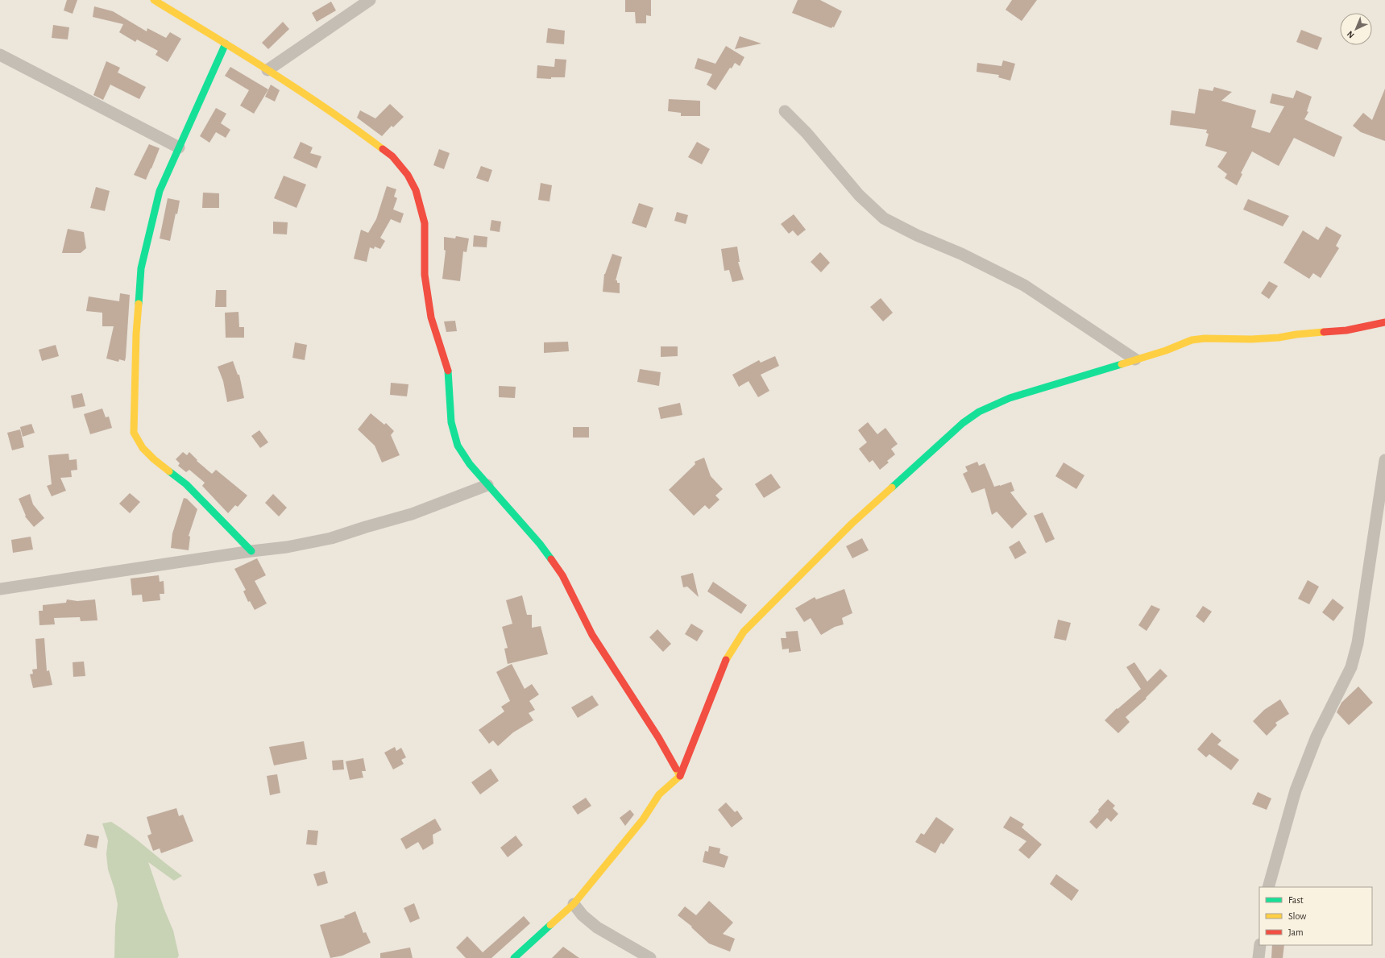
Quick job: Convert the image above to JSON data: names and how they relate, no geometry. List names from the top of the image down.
{
  "legend": ["Fast", "Slow", "Jam"],
  "north": "bottom left"
}
